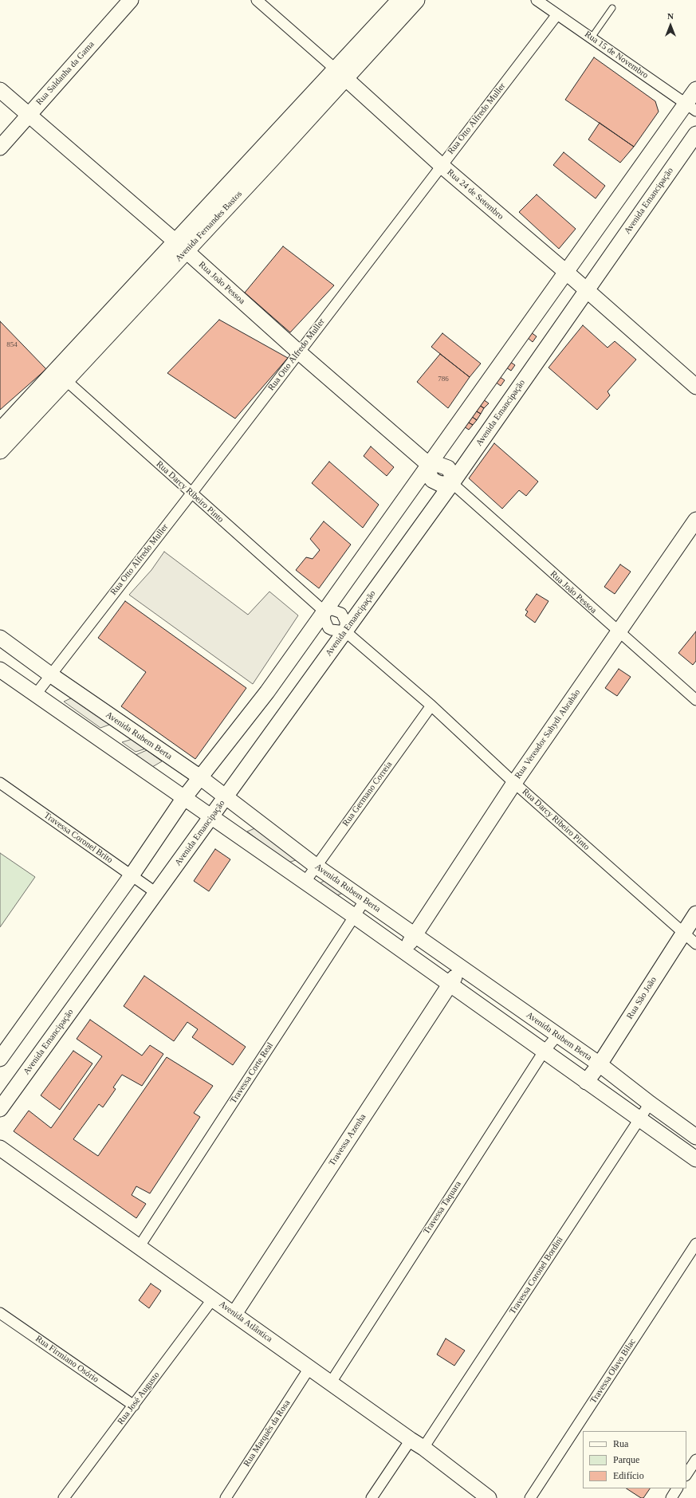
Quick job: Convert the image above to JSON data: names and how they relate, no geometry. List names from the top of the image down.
{
  "streets": {
    "main road": [
      "Rua Saldanha da Gama",
      "Rua 24 de Setembro",
      "Avenida Emancipação",
      "Avenida Fernandes Bastos",
      "Rua João Pessoa",
      "Rua Vereador Sahydi Abrahão",
      "Avenida Rubem Berta",
      "Rua São João",
      "Travessa Azenha",
      "Avenida Atlântica"
    ],
    "street": [
      "Rua 15 de Novembro",
      "Rua Otto Alfredo Muller",
      "Rua Darcy Ribeiro Pinto",
      "Rua Germano Correia",
      "Travessa Coronel Brito",
      "Travessa Corte Real",
      "Travessa Taquara",
      "Travessa Coronel Bordini",
      "Rua Firmiano Osório",
      "Travessa Olavo Bilac",
      "Rua José Augusto",
      "Rua Marquês da Rosa"
    ]
  },
  "crossings": [
    ["Rua 15 de Novembro", "Rua Otto Alfredo Muller"],
    ["Rua Saldanha da Gama", "Rua João Pessoa"],
    ["Rua Otto Alfredo Muller", "Rua 24 de Setembro"],
    ["Rua Otto Alfredo Muller", "Rua João Pessoa"],
    ["Rua Otto Alfredo Muller", "Rua Darcy Ribeiro Pinto"],
    ["Rua Otto Alfredo Muller", "Avenida Rubem Berta"],
    ["Rua 24 de Setembro", "Avenida Emancipação"],
    ["Rua 24 de Setembro", "Avenida Fernandes Bastos"],
    ["Avenida Emancipação", "Rua João Pessoa"],
    ["Avenida Emancipação", "Rua Darcy Ribeiro Pinto"],
    ["Avenida Emancipação", "Avenida Rubem Berta"],
    ["Avenida Emancipação", "Travessa Coronel Brito"],
    ["Avenida Fernandes Bastos", "Rua João Pessoa"],
    ["Avenida Fernandes Bastos", "Rua Darcy Ribeiro Pinto"],
    ["Rua João Pessoa", "Rua Vereador Sahydi Abrahão"],
    ["Rua Darcy Ribeiro Pinto", "Rua Vereador Sahydi Abrahão"],
    ["Rua Darcy Ribeiro Pinto", "Rua Germano Correia"],
    ["Rua Darcy Ribeiro Pinto", "Rua São João"],
    ["Rua Vereador Sahydi Abrahão", "Avenida Rubem Berta"],
    ["Avenida Rubem Berta", "Rua Germano Correia"],
    ["Avenida Rubem Berta", "Rua São João"],
    ["Avenida Rubem Berta", "Travessa Corte Real"],
    ["Avenida Rubem Berta", "Travessa Azenha"],
    ["Avenida Rubem Berta", "Travessa Taquara"],
    ["Avenida Rubem Berta", "Travessa Coronel Bordini"],
    ["Travessa Corte Real", "Avenida Atlântica"],
    ["Travessa Azenha", "Avenida Atlântica"],
    ["Travessa Taquara", "Avenida Atlântica"],
    ["Travessa Coronel Bordini", "Avenida Atlântica"],
    ["Avenida Atlântica", "Rua José Augusto"],
    ["Avenida Atlântica", "Rua Marquês da Rosa"],
    ["Rua Firmiano Osório", "Rua José Augusto"]
  ],
  "house_numbers": ["854", "786"],
  "legend": ["Rua", "Parque", "Edifício"],
  "north": "top"
}
